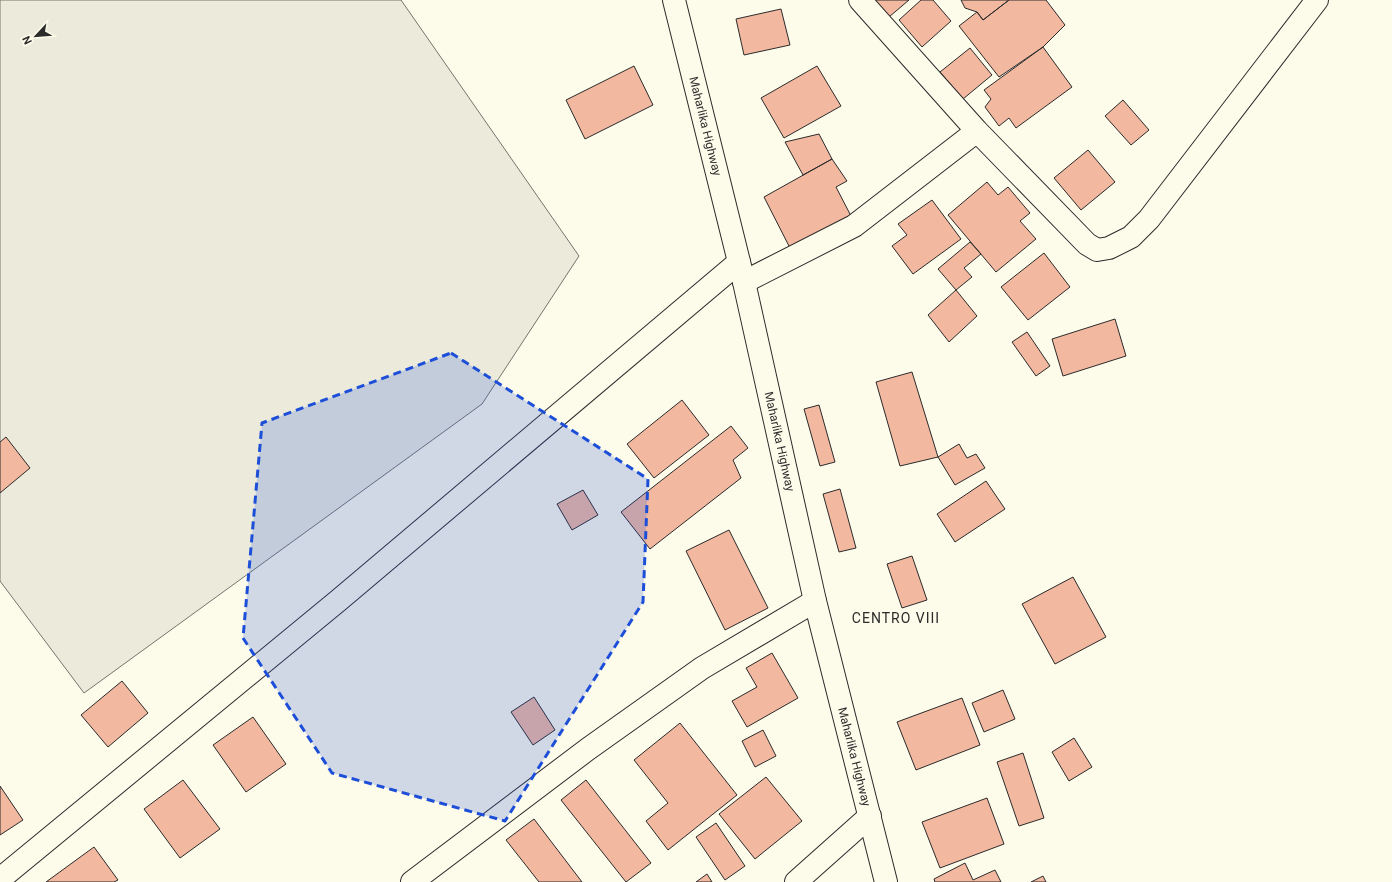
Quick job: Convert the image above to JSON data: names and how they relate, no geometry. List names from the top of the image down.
{
  "streets": {
    "main road": ["Maharlika Highway"]
  },
  "districts": ["CENTRO VIII"],
  "north": "bottom left"
}
